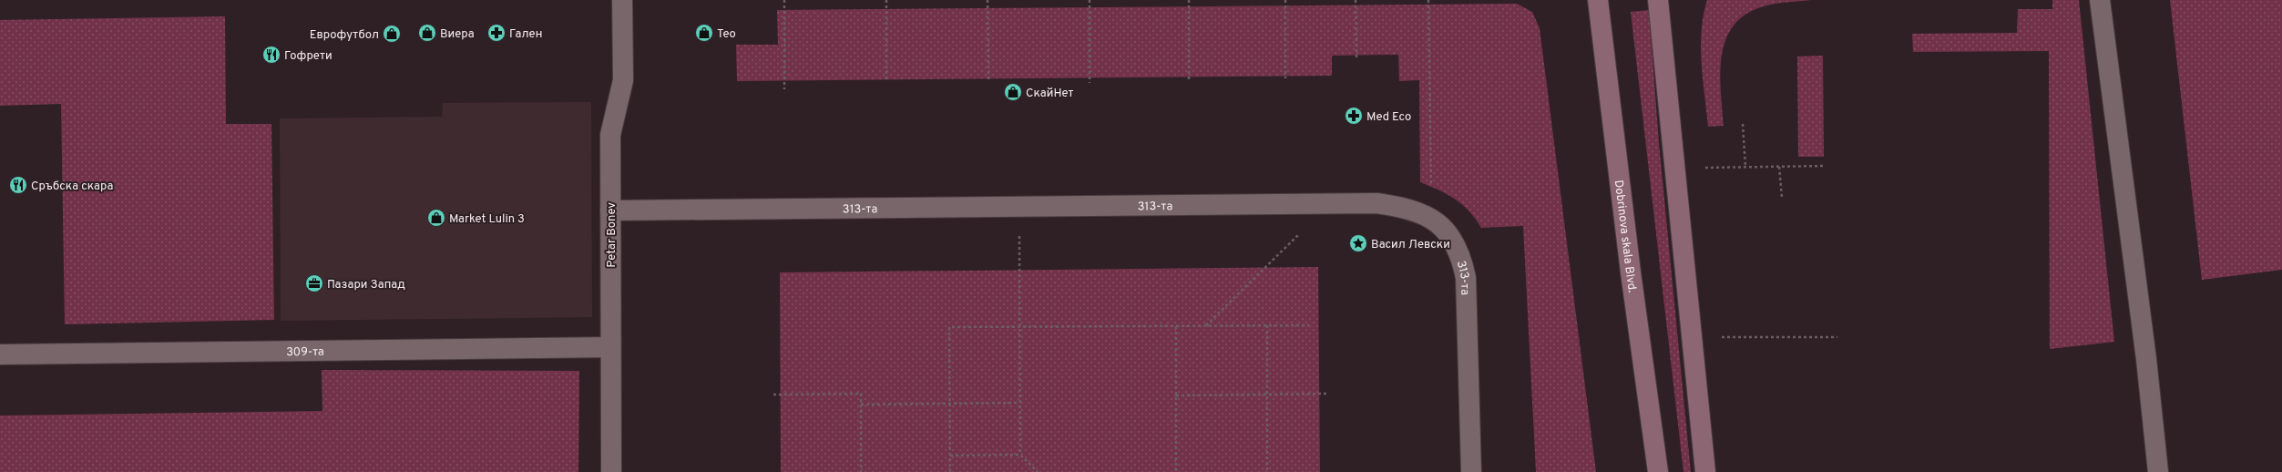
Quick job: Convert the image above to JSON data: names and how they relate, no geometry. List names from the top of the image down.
{
  "streets": {
    "main road": ["Dobrinova skala Blvd."],
    "street": ["313-та", "Petar Bonev", "309-та"]
  },
  "crossings": [
    ["313-та", "Petar Bonev"],
    ["Petar Bonev", "309-та"]
  ],
  "places": {
    "shop": [
      "Виера",
      "Тео",
      "Еврофутбол",
      "СкайНет",
      "Market Lulin 3"
    ],
    "pharmacy": ["Гален", "Med Eco"],
    "restaurant": ["Гофрети", "Сръбска скара"],
    "place": ["Васил Левски"],
    "office": ["Пазари Запад"]
  }
}
